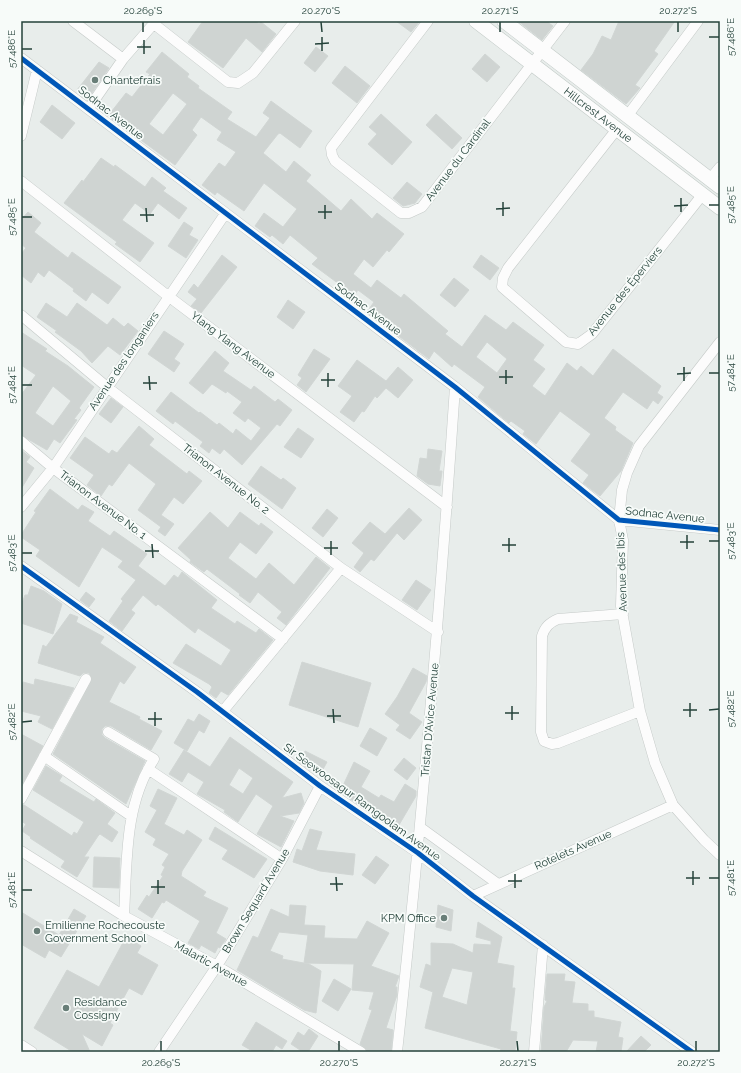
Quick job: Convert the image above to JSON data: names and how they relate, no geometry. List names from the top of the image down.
{
  "streets": {
    "main road": ["Hillcrest Avenue"],
    "street": [
      "Sodnac Avenue",
      "Avenue du Cardinal",
      "Avenue des Éperviers",
      "Ylang Ylang Avenue",
      "Avenue des longaniers",
      "Trianon Avenue No. 2",
      "Trianon Avenue No. 1",
      "Avenue des Ibis",
      "Tristan D'Avice Avenue",
      "Sir Seewoosagur Ramgoolam Avenue",
      "Rotelets Avenue",
      "Brown Sequard Avenue",
      "Malartic Avenue"
    ]
  },
  "crossings": [
    ["Sodnac Avenue", "Avenue des longaniers"],
    ["Sodnac Avenue", "Avenue des Ibis"],
    ["Sodnac Avenue", "Tristan D'Avice Avenue"],
    ["Hillcrest Avenue", "Avenue du Cardinal"],
    ["Hillcrest Avenue", "Avenue des Éperviers"],
    ["Ylang Ylang Avenue", "Avenue des longaniers"],
    ["Ylang Ylang Avenue", "Tristan D'Avice Avenue"],
    ["Avenue des longaniers", "Trianon Avenue No. 2"],
    ["Avenue des longaniers", "Trianon Avenue No. 1"],
    ["Trianon Avenue No. 2", "Tristan D'Avice Avenue"],
    ["Avenue des Ibis", "Rotelets Avenue"],
    ["Tristan D'Avice Avenue", "Sir Seewoosagur Ramgoolam Avenue"],
    ["Sir Seewoosagur Ramgoolam Avenue", "Rotelets Avenue"],
    ["Sir Seewoosagur Ramgoolam Avenue", "Brown Sequard Avenue"],
    ["Brown Sequard Avenue", "Malartic Avenue"]
  ],
  "places": [
    "Chantefrais",
    "KPM Office",
    "Emilienne Rochecouste Government School",
    "Residance Cossigny"
  ],
  "coordinates": [
    "20.269°S",
    "20.270°S",
    "20.271°S",
    "20.272°S",
    "57.486°E",
    "57.485°E",
    "57.484°E",
    "57.483°E",
    "57.482°E",
    "57.481°E"
  ]
}
